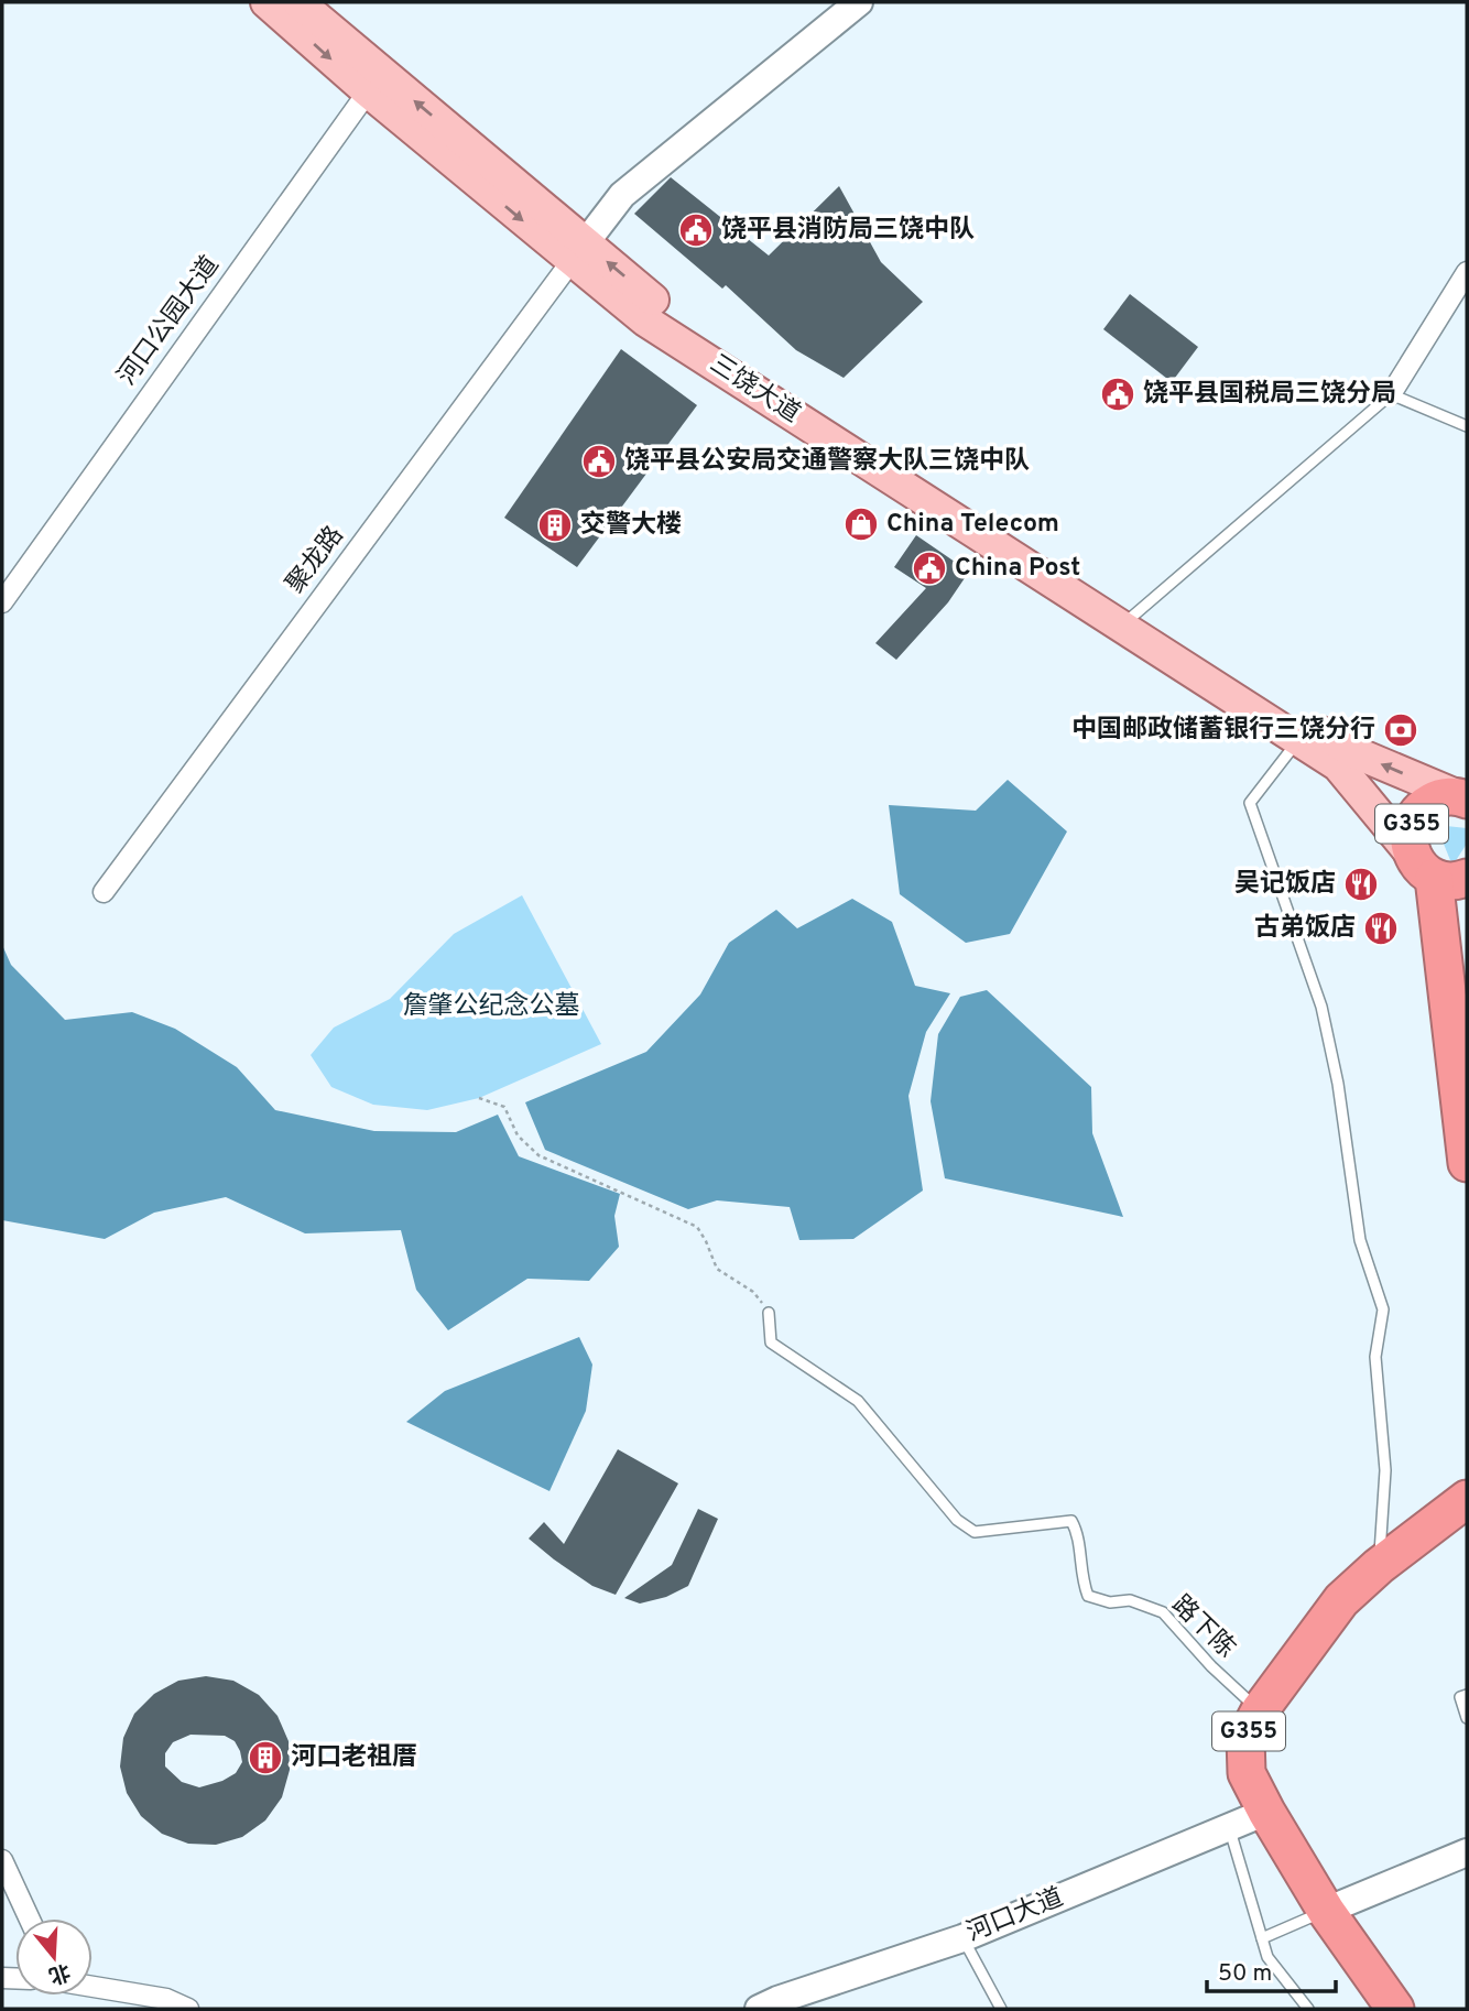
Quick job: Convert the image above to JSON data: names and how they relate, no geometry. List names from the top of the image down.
{
  "streets": {
    "highway": ["G355"],
    "main road": ["三饶大道"],
    "street": ["河口公园大道", "聚龙路", "河口大道"],
    "lane": ["路下陈"]
  },
  "crossings": [
    ["河口公园大道", "三饶大道"],
    ["三饶大道", "聚龙路"],
    ["三饶大道", "G355"],
    ["G355", "路下陈"],
    ["G355", "河口大道"]
  ],
  "parks": ["詹肇公纪念公墓"],
  "places": {
    "public building": [
      "饶平县消防局三饶中队",
      "饶平县国税局三饶分局",
      "饶平县公安局交通警察大队三饶中队",
      "China Post"
    ],
    "shop": ["China Telecom"],
    "building": ["交警大楼", "河口老祖厝"],
    "bank": ["中国邮政储蓄银行三饶分行"],
    "restaurant": ["吴记饭店", "古弟饭店"]
  },
  "scale_bar": "50 m",
  "north": "bottom"
}
